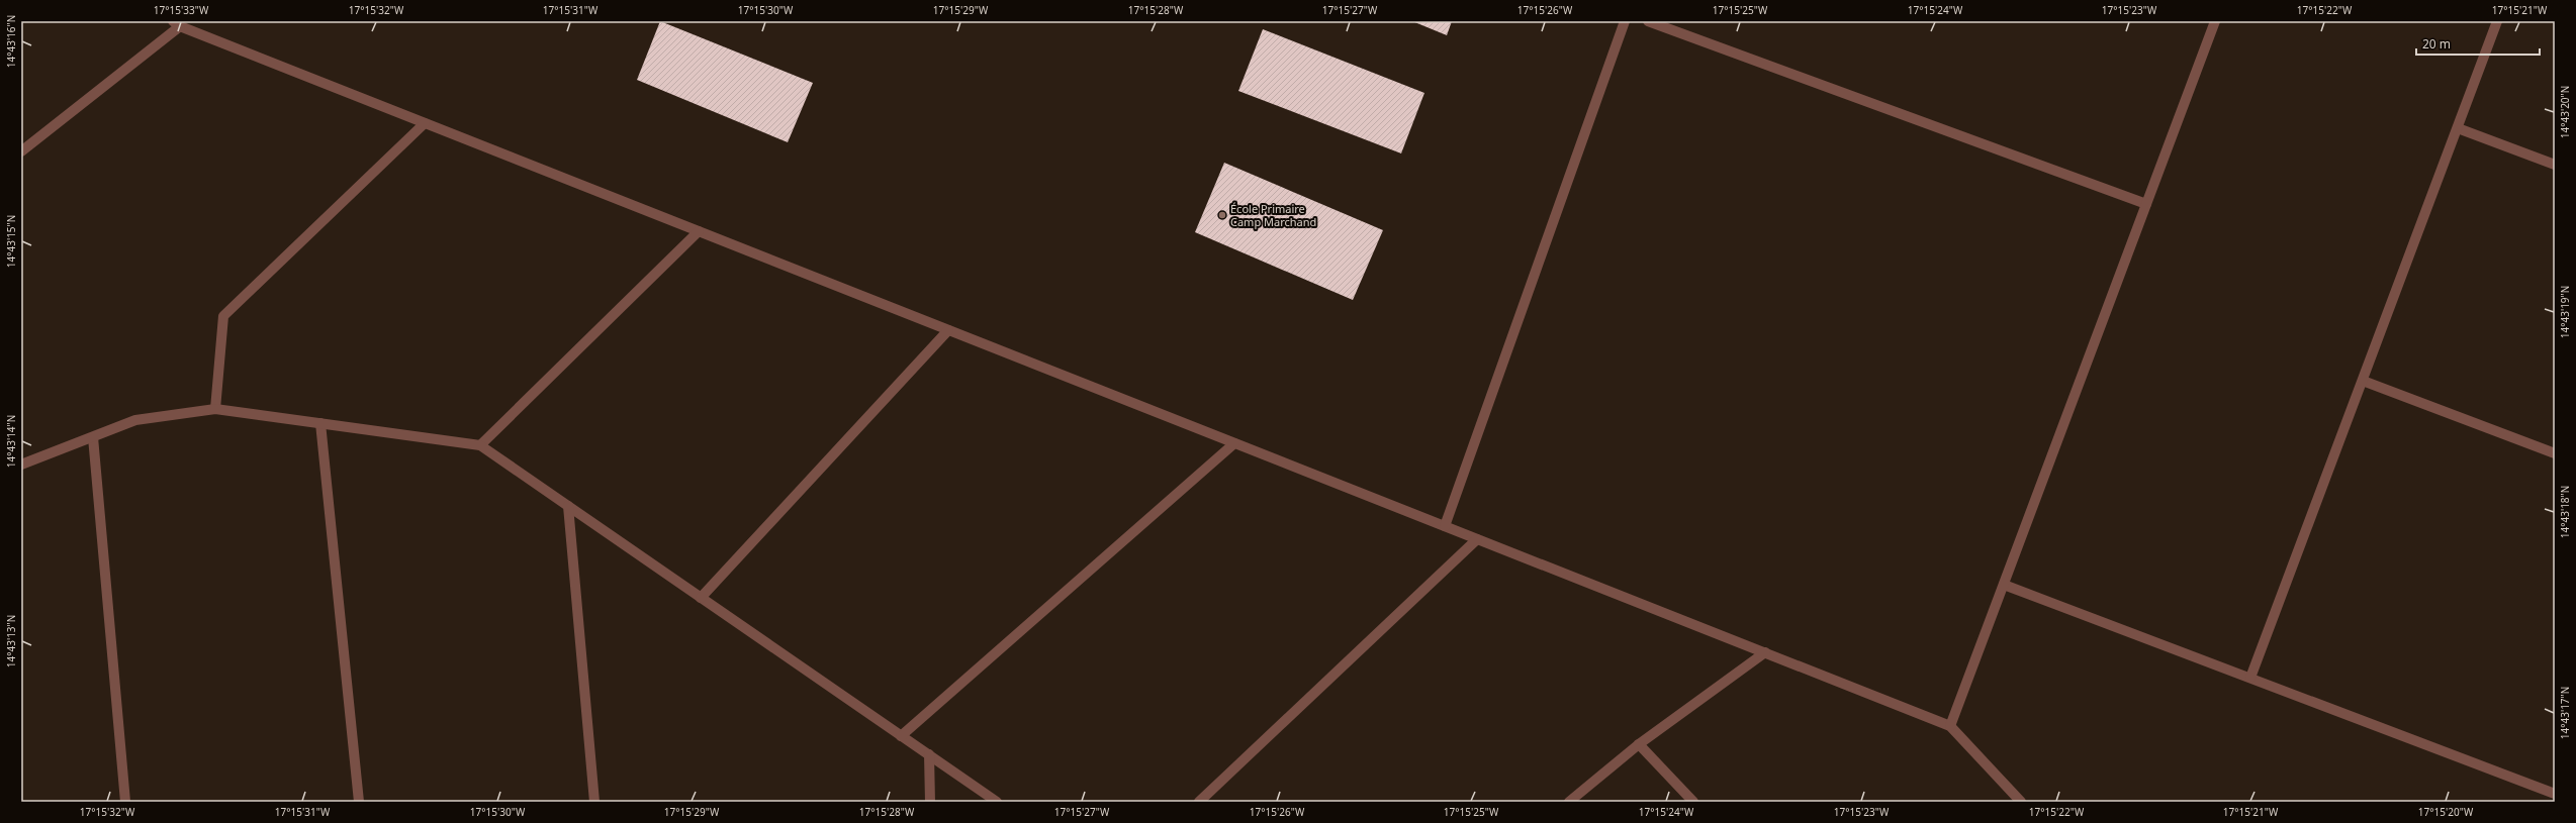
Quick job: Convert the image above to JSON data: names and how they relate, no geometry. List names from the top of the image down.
{
  "places": ["École Primaire Camp Marchand"],
  "scale_bar": "20 m",
  "coordinates": [
    "17°15'33\"W",
    "17°15'32\"W",
    "17°15'31\"W",
    "17°15'30\"W",
    "17°15'29\"W",
    "17°15'28\"W",
    "17°15'27\"W",
    "17°15'26\"W",
    "17°15'25\"W",
    "17°15'24\"W",
    "17°15'23\"W",
    "17°15'22\"W",
    "17°15'21\"W",
    "14°43'16\"N",
    "14°43'20\"N",
    "14°43'15\"N",
    "14°43'19\"N",
    "14°43'14\"N",
    "14°43'18\"N",
    "14°43'13\"N",
    "14°43'17\"N",
    "17°15'20\"W"
  ]
}
